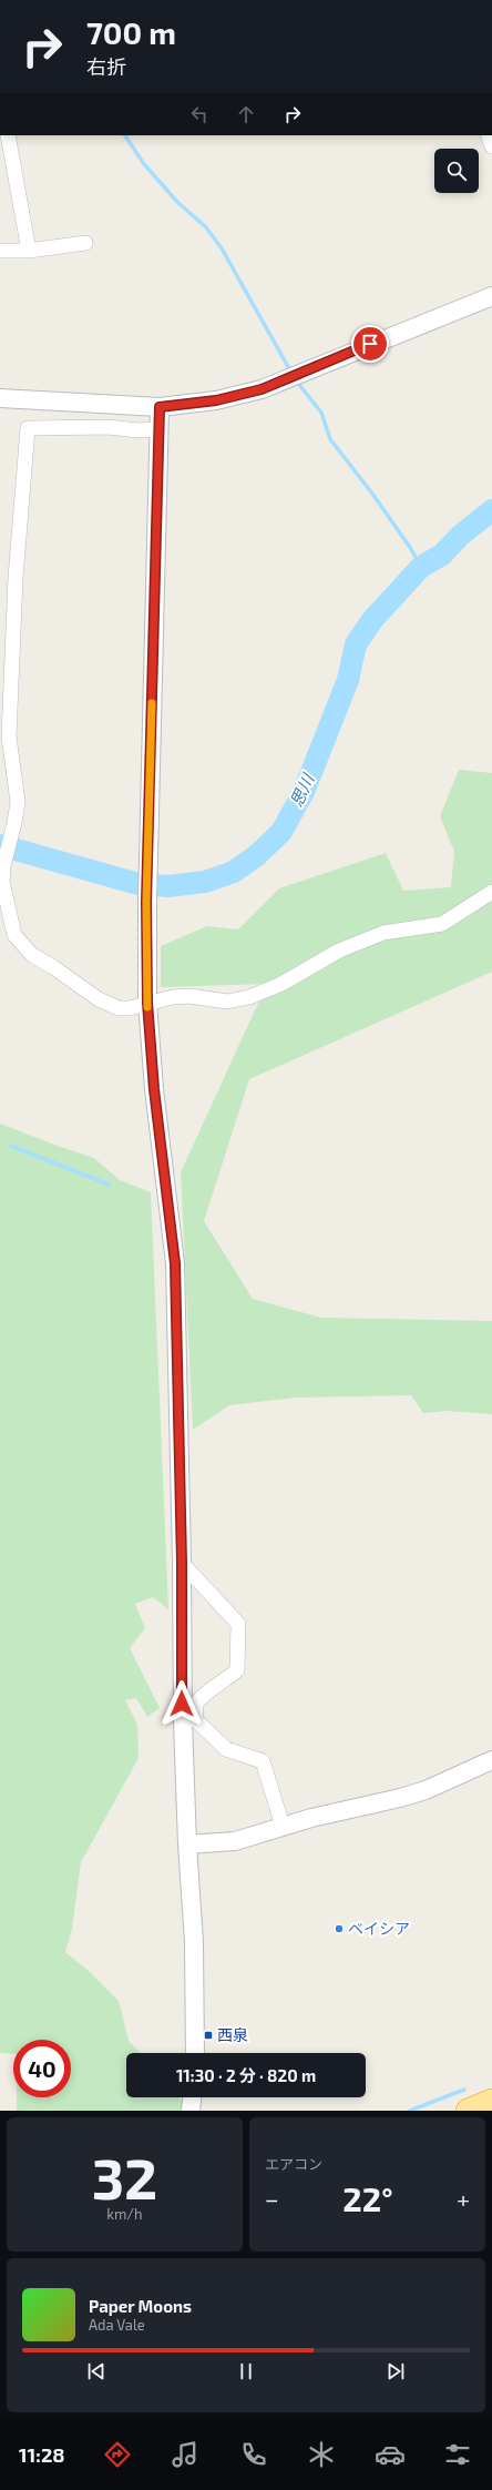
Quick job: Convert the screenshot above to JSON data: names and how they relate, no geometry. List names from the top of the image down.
{
  "water": ["思川"],
  "places": {
    "other": ["ベイシア"],
    "transit": ["西泉"]
  },
  "page": {
    "turn": ["700 m", "右折"],
    "limit": "40",
    "trip": "11:30 · 2 分 · 820 m",
    "tile": [
      ["32", "km/h"],
      "エアコン"
    ],
    "heat": ["−", "22°", "+"],
    "song": ["Paper Moons", "Ada Vale"],
    "tabs": "11:28"
  }
}
